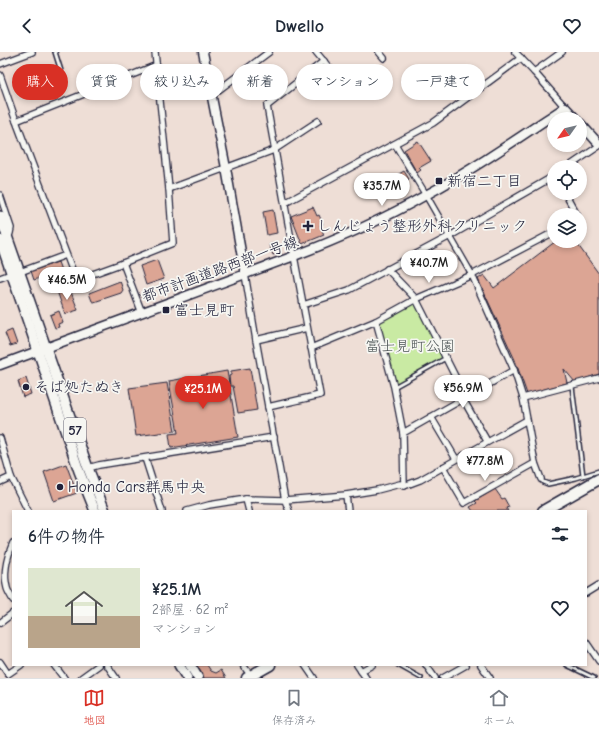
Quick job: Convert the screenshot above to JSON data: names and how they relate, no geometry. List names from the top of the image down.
{
  "streets": {
    "main road": ["57"],
    "street": ["都市計画道路西部一号線"]
  },
  "crossings": [
    ["都市計画道路西部一号線", "57"]
  ],
  "parks": ["富士見町公園"],
  "places": {
    "transit": ["新宿二丁目", "富士見町"],
    "health": ["しんじょう整形外科クリニック"],
    "other": ["そば処たぬき", "Honda Cars群馬中央"]
  },
  "north": "bottom left",
  "page": {
    "header": "Dwello",
    "chip": [
      "購入",
      "賃貸",
      "絞り込み",
      "新着",
      "マンション",
      "一戸建て"
    ],
    "price": [
      "¥35.7M",
      "¥40.7M",
      "¥46.5M",
      "¥56.9M",
      "¥25.1M",
      "¥77.8M"
    ],
    "heading": "6件の物件",
    "list": [
      {
        "name": "¥25.1M",
        "note": "2部屋 · 62 m² · マンション"
      }
    ],
    "tabs": ["地図", "保存済み", "ホーム"]
  }
}
